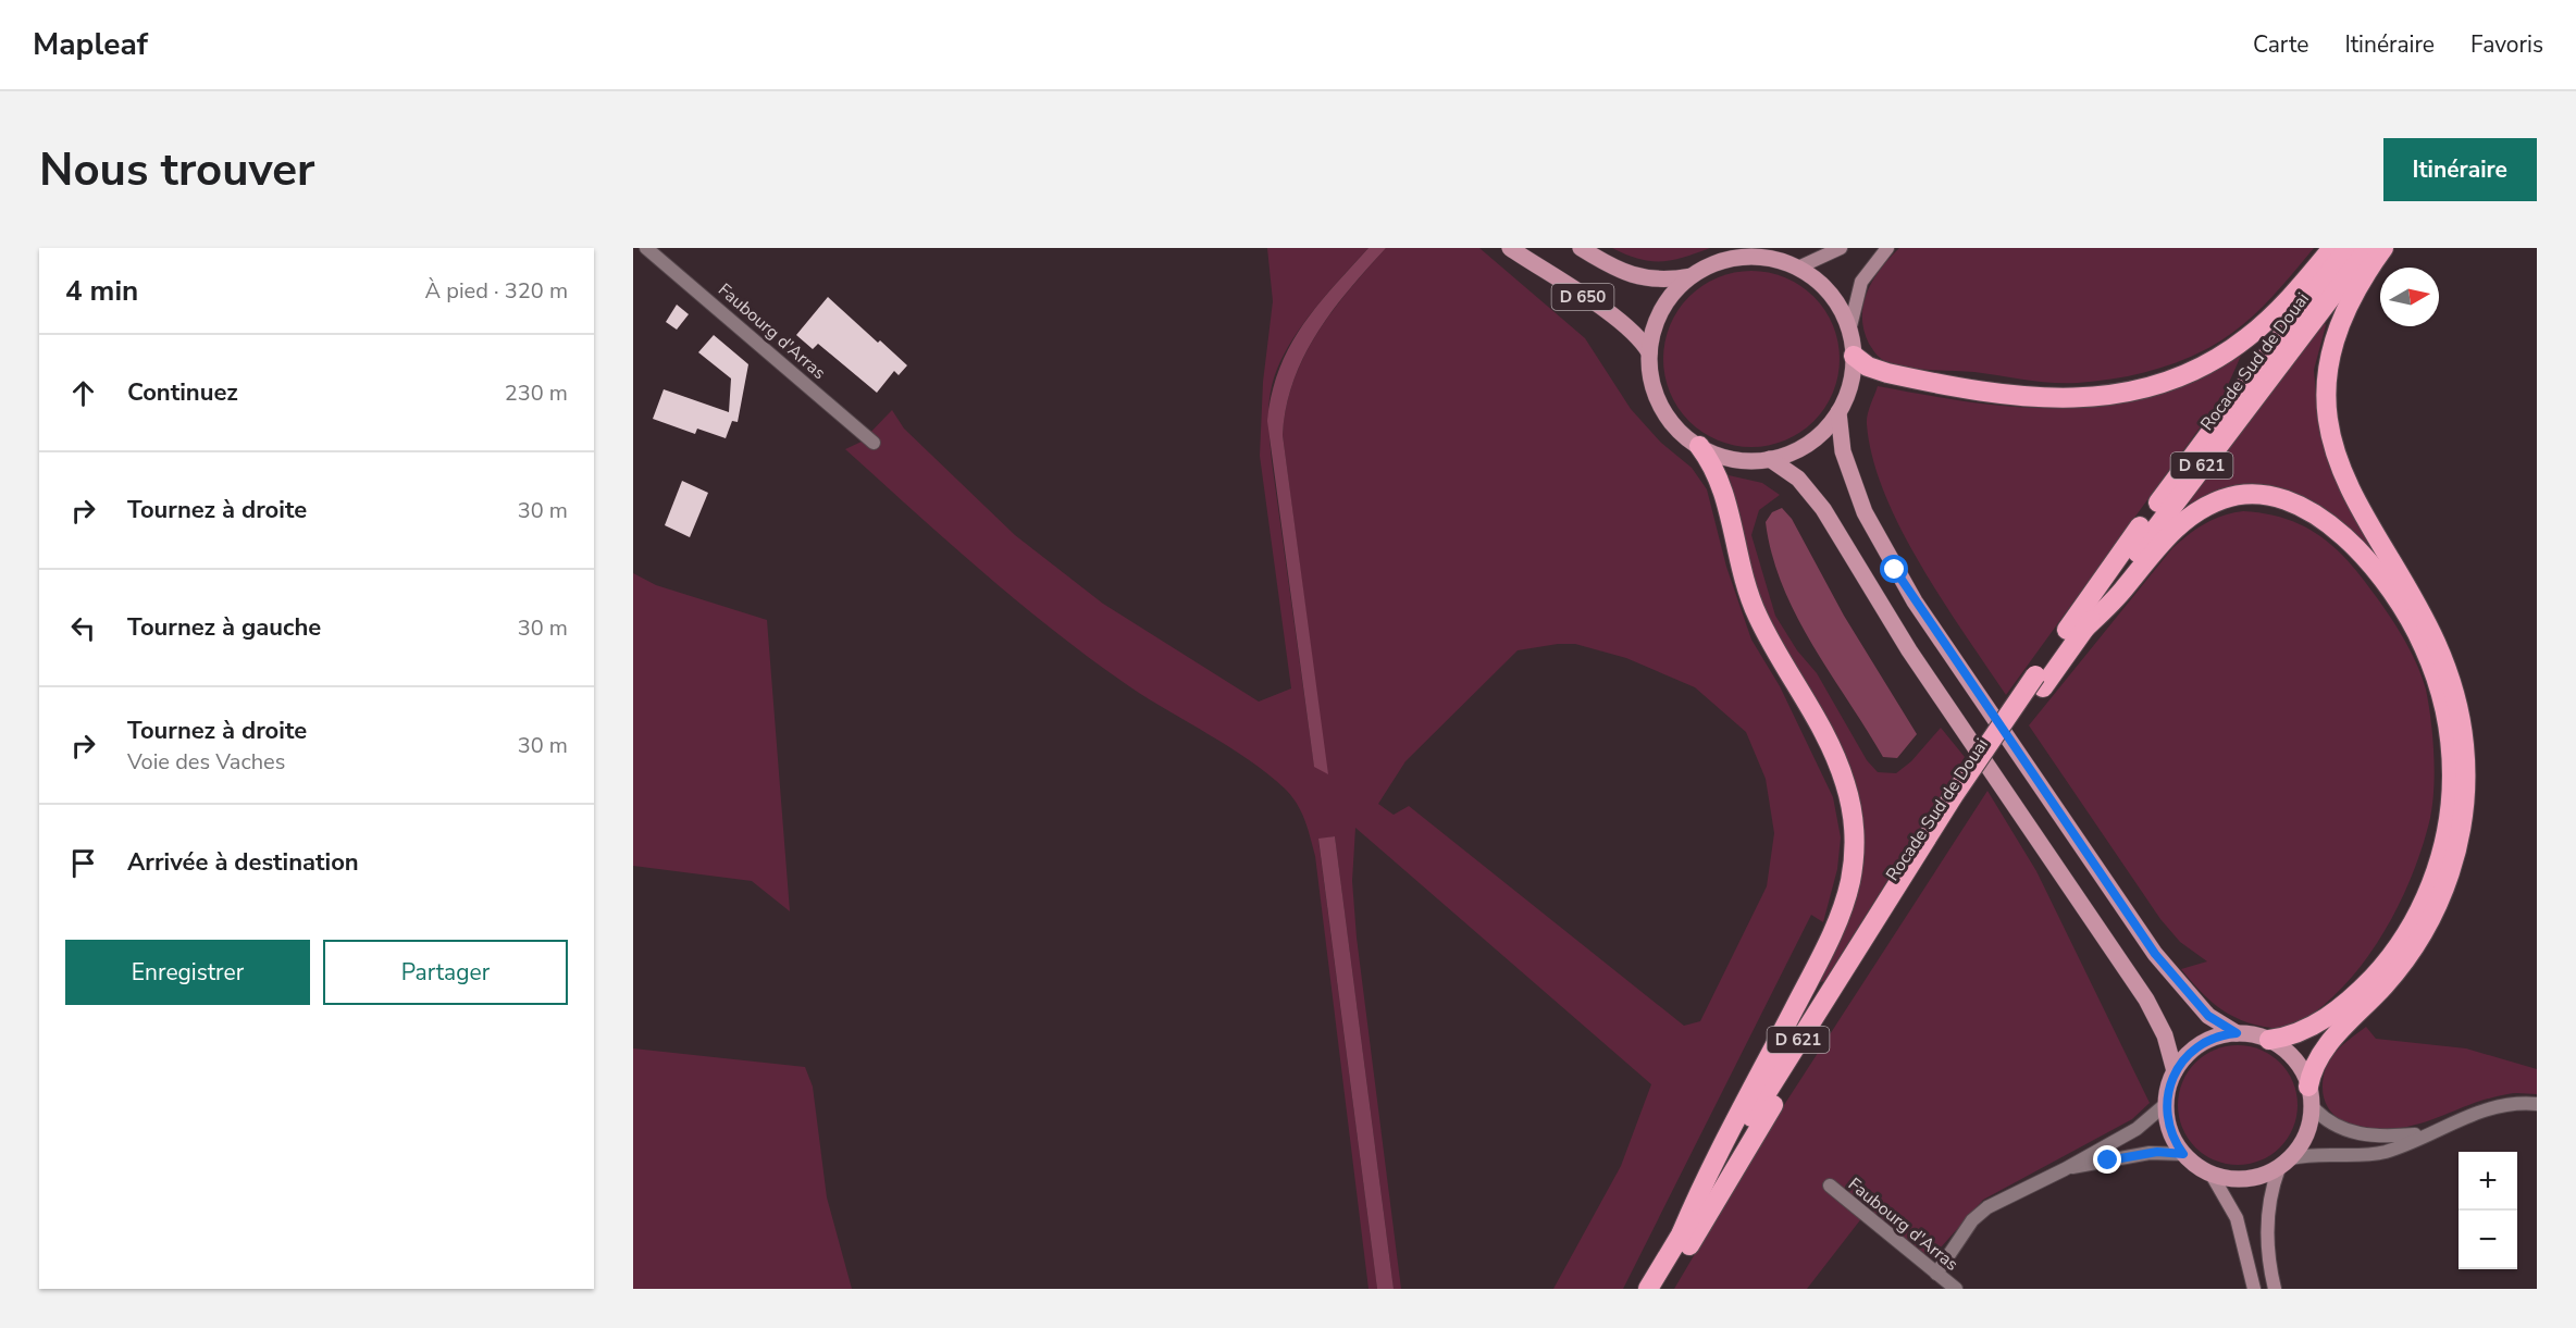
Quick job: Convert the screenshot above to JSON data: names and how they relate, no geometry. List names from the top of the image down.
{
  "streets": {
    "highway": ["Rocade Sud de Douai", "D 621"],
    "main road": ["D 650"],
    "street": ["Faubourg d'Arras"]
  },
  "north": "right",
  "page": {
    "header": "Mapleaf",
    "nav": ["Carte", "Itinéraire", "Favoris"],
    "buttons": [
      "Itinéraire",
      ["Enregistrer", "Partager"]
    ],
    "title": "Nous trouver",
    "heading": ["4 min", "À pied · 320 m"],
    "list": [
      ["Continuez", "230 m"],
      ["Tournez à droite", "30 m"],
      ["Tournez à gauche", "30 m"],
      ["Tournez à droite", "Voie des Vaches", "30 m"],
      "Arrivée à destination"
    ],
    "map_buttons": ["+", "−"]
  }
}
